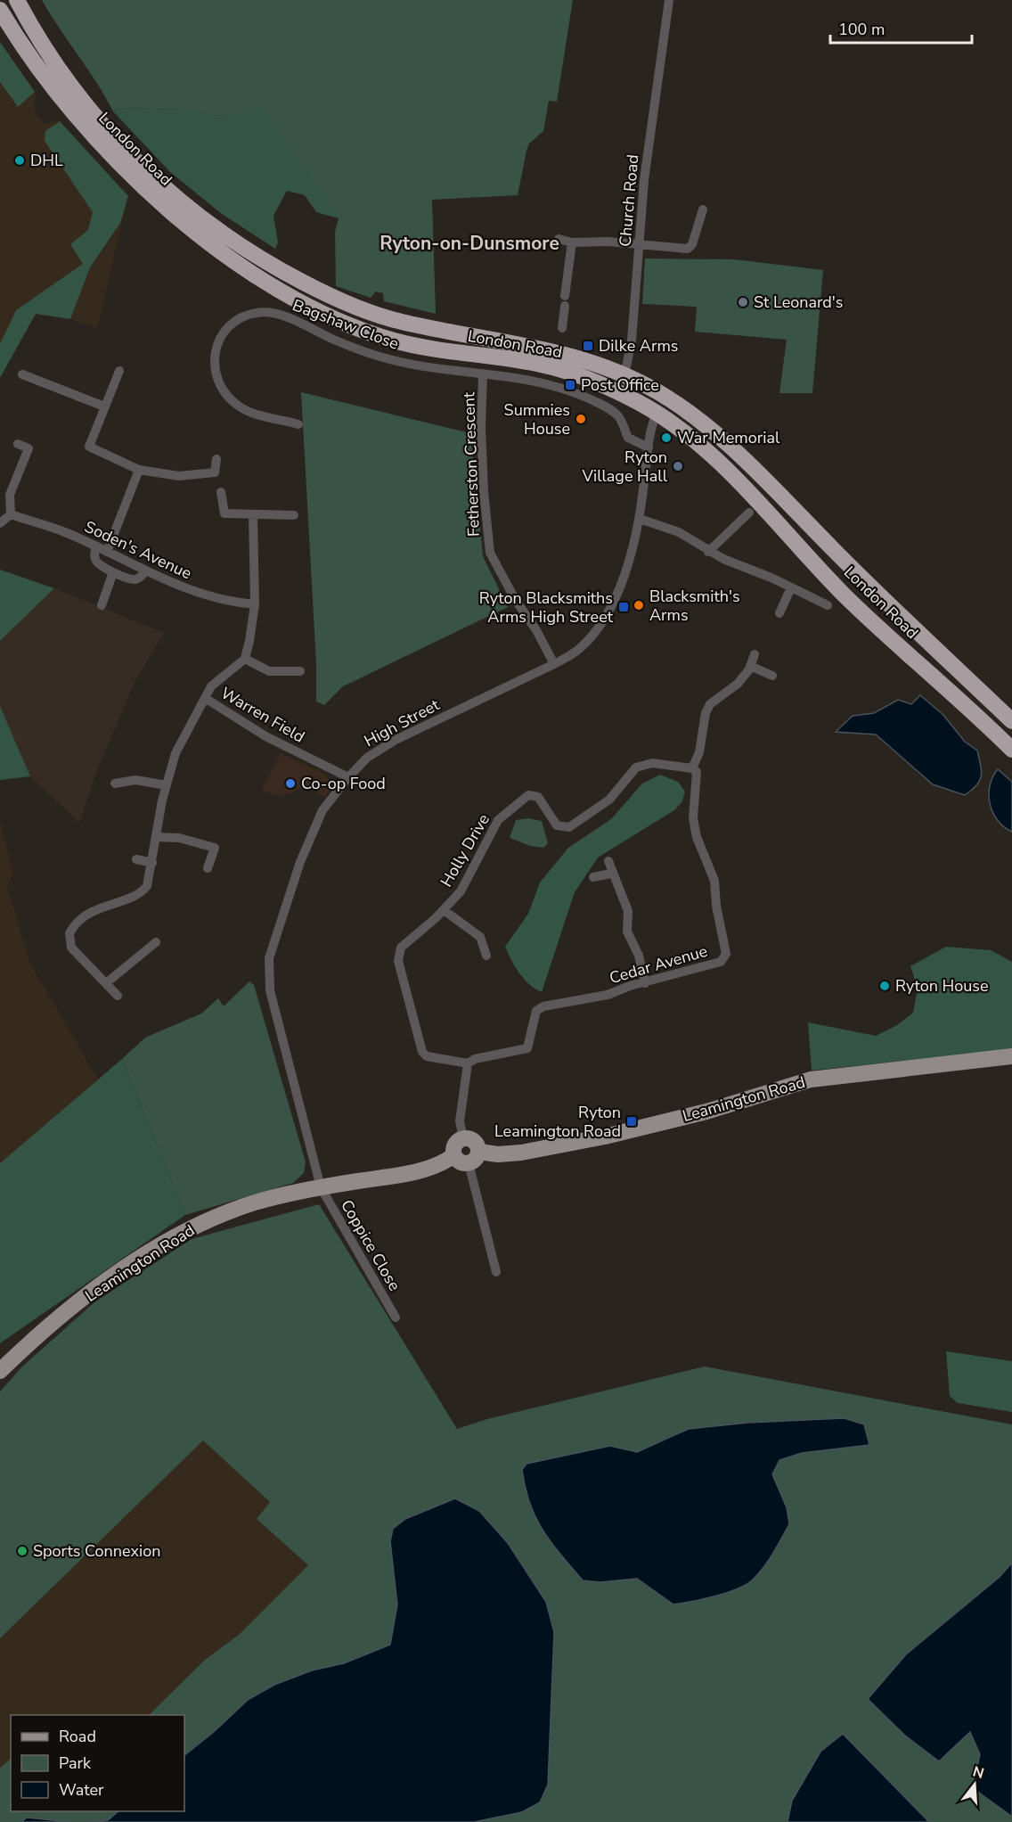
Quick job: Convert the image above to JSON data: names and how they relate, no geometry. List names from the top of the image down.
{
  "streets": {
    "highway": ["London Road"],
    "main road": ["Leamington Road"],
    "street": [
      "Church Road",
      "Bagshaw Close",
      "Fetherston Crescent",
      "Soden's Avenue",
      "Warren Field",
      "High Street",
      "Holly Drive",
      "Cedar Avenue",
      "Coppice Close"
    ]
  },
  "crossings": [
    ["London Road", "Church Road"],
    ["London Road", "High Street"],
    ["Bagshaw Close", "Fetherston Crescent"],
    ["Bagshaw Close", "High Street"],
    ["Fetherston Crescent", "High Street"],
    ["Warren Field", "High Street"],
    ["High Street", "Leamington Road"],
    ["High Street", "Coppice Close"],
    ["Holly Drive", "Cedar Avenue"],
    ["Leamington Road", "Coppice Close"]
  ],
  "districts": ["Ryton-on-Dunsmore"],
  "places": {
    "other": [
      "DHL",
      "St Leonard's",
      "Summies House",
      "War Memorial",
      "Ryton Village Hall",
      "Blacksmith's Arms",
      "Co-op Food",
      "Ryton House",
      "Sports Connexion"
    ],
    "transit": [
      "Dilke Arms",
      "Post Office",
      "Ryton Blacksmiths Arms High Street",
      "Ryton Leamington Road"
    ]
  },
  "legend": ["Road", "Park", "Water"],
  "scale_bar": "100 m",
  "north": "top"
}
